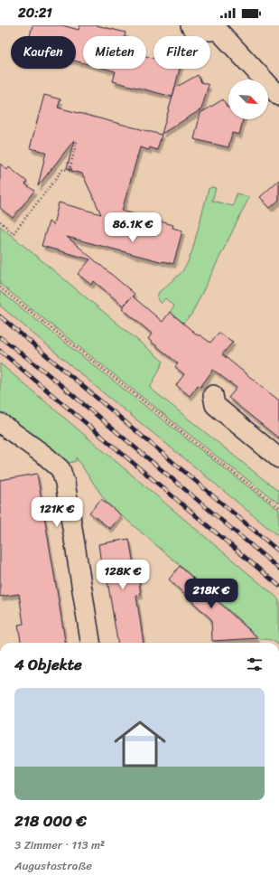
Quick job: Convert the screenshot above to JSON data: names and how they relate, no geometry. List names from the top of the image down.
{
  "north": "bottom right",
  "page": {
    "status": "20:21",
    "chip": ["Kaufen", "Mieten", "Filter"],
    "price": [
      "86.1K €",
      "121K €",
      "128K €",
      "218K €"
    ],
    "heading": "4 Objekte",
    "list": [
      {
        "name": "218 000 €",
        "note": "3 Zimmer · 113 m² · Augustastraße"
      }
    ]
  }
}
